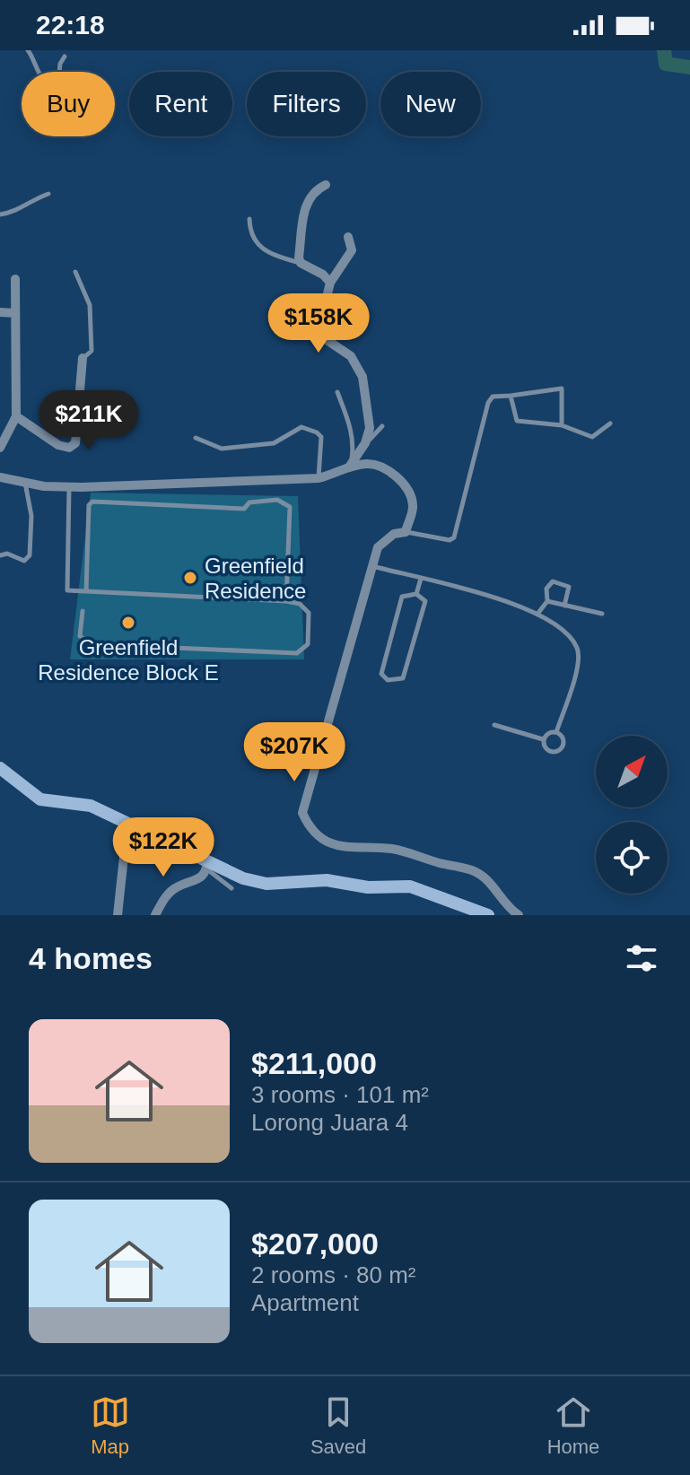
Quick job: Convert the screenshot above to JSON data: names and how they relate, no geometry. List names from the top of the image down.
{
  "places": ["Greenfield Residence", "Greenfield Residence Block E"],
  "north": "top right",
  "page": {
    "status": "22:18",
    "chip": [
      "Buy",
      "Rent",
      "Filters",
      "New"
    ],
    "price": [
      "$158K",
      "$211K",
      "$207K",
      "$122K"
    ],
    "heading": "4 homes",
    "list": [
      {
        "name": "$211,000",
        "note": "3 rooms · 101 m² · Lorong Juara 4"
      },
      {
        "name": "$207,000",
        "note": "2 rooms · 80 m² · Apartment"
      }
    ],
    "tabs": ["Map", "Saved", "Home"]
  }
}
